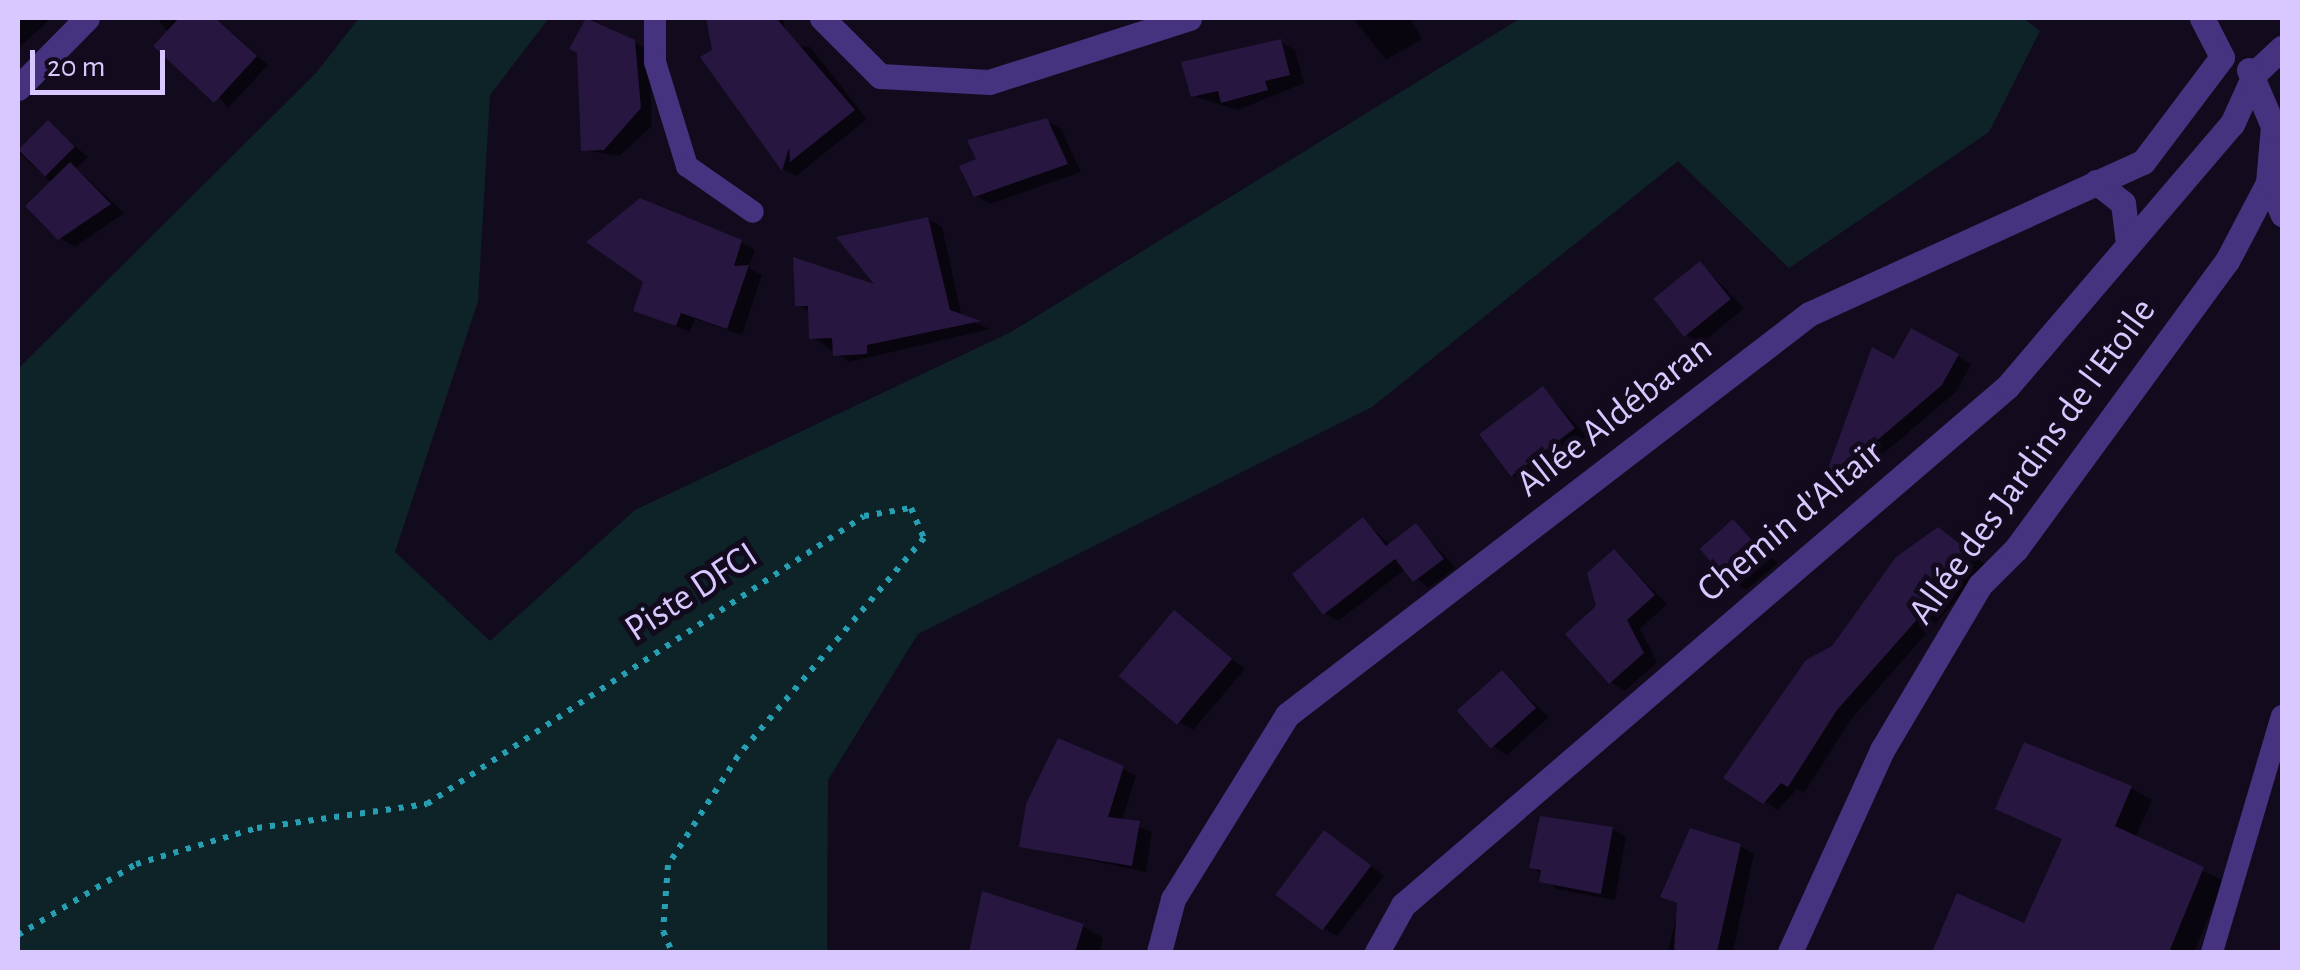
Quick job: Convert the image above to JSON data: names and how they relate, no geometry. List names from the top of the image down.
{
  "streets": {
    "street": ["Allée Aldébaran", "Allée des Jardins de l'Etoile", "Chemin d'Altaïr"],
    "path": ["Piste DFCI"]
  },
  "scale_bar": "20 m"
}
